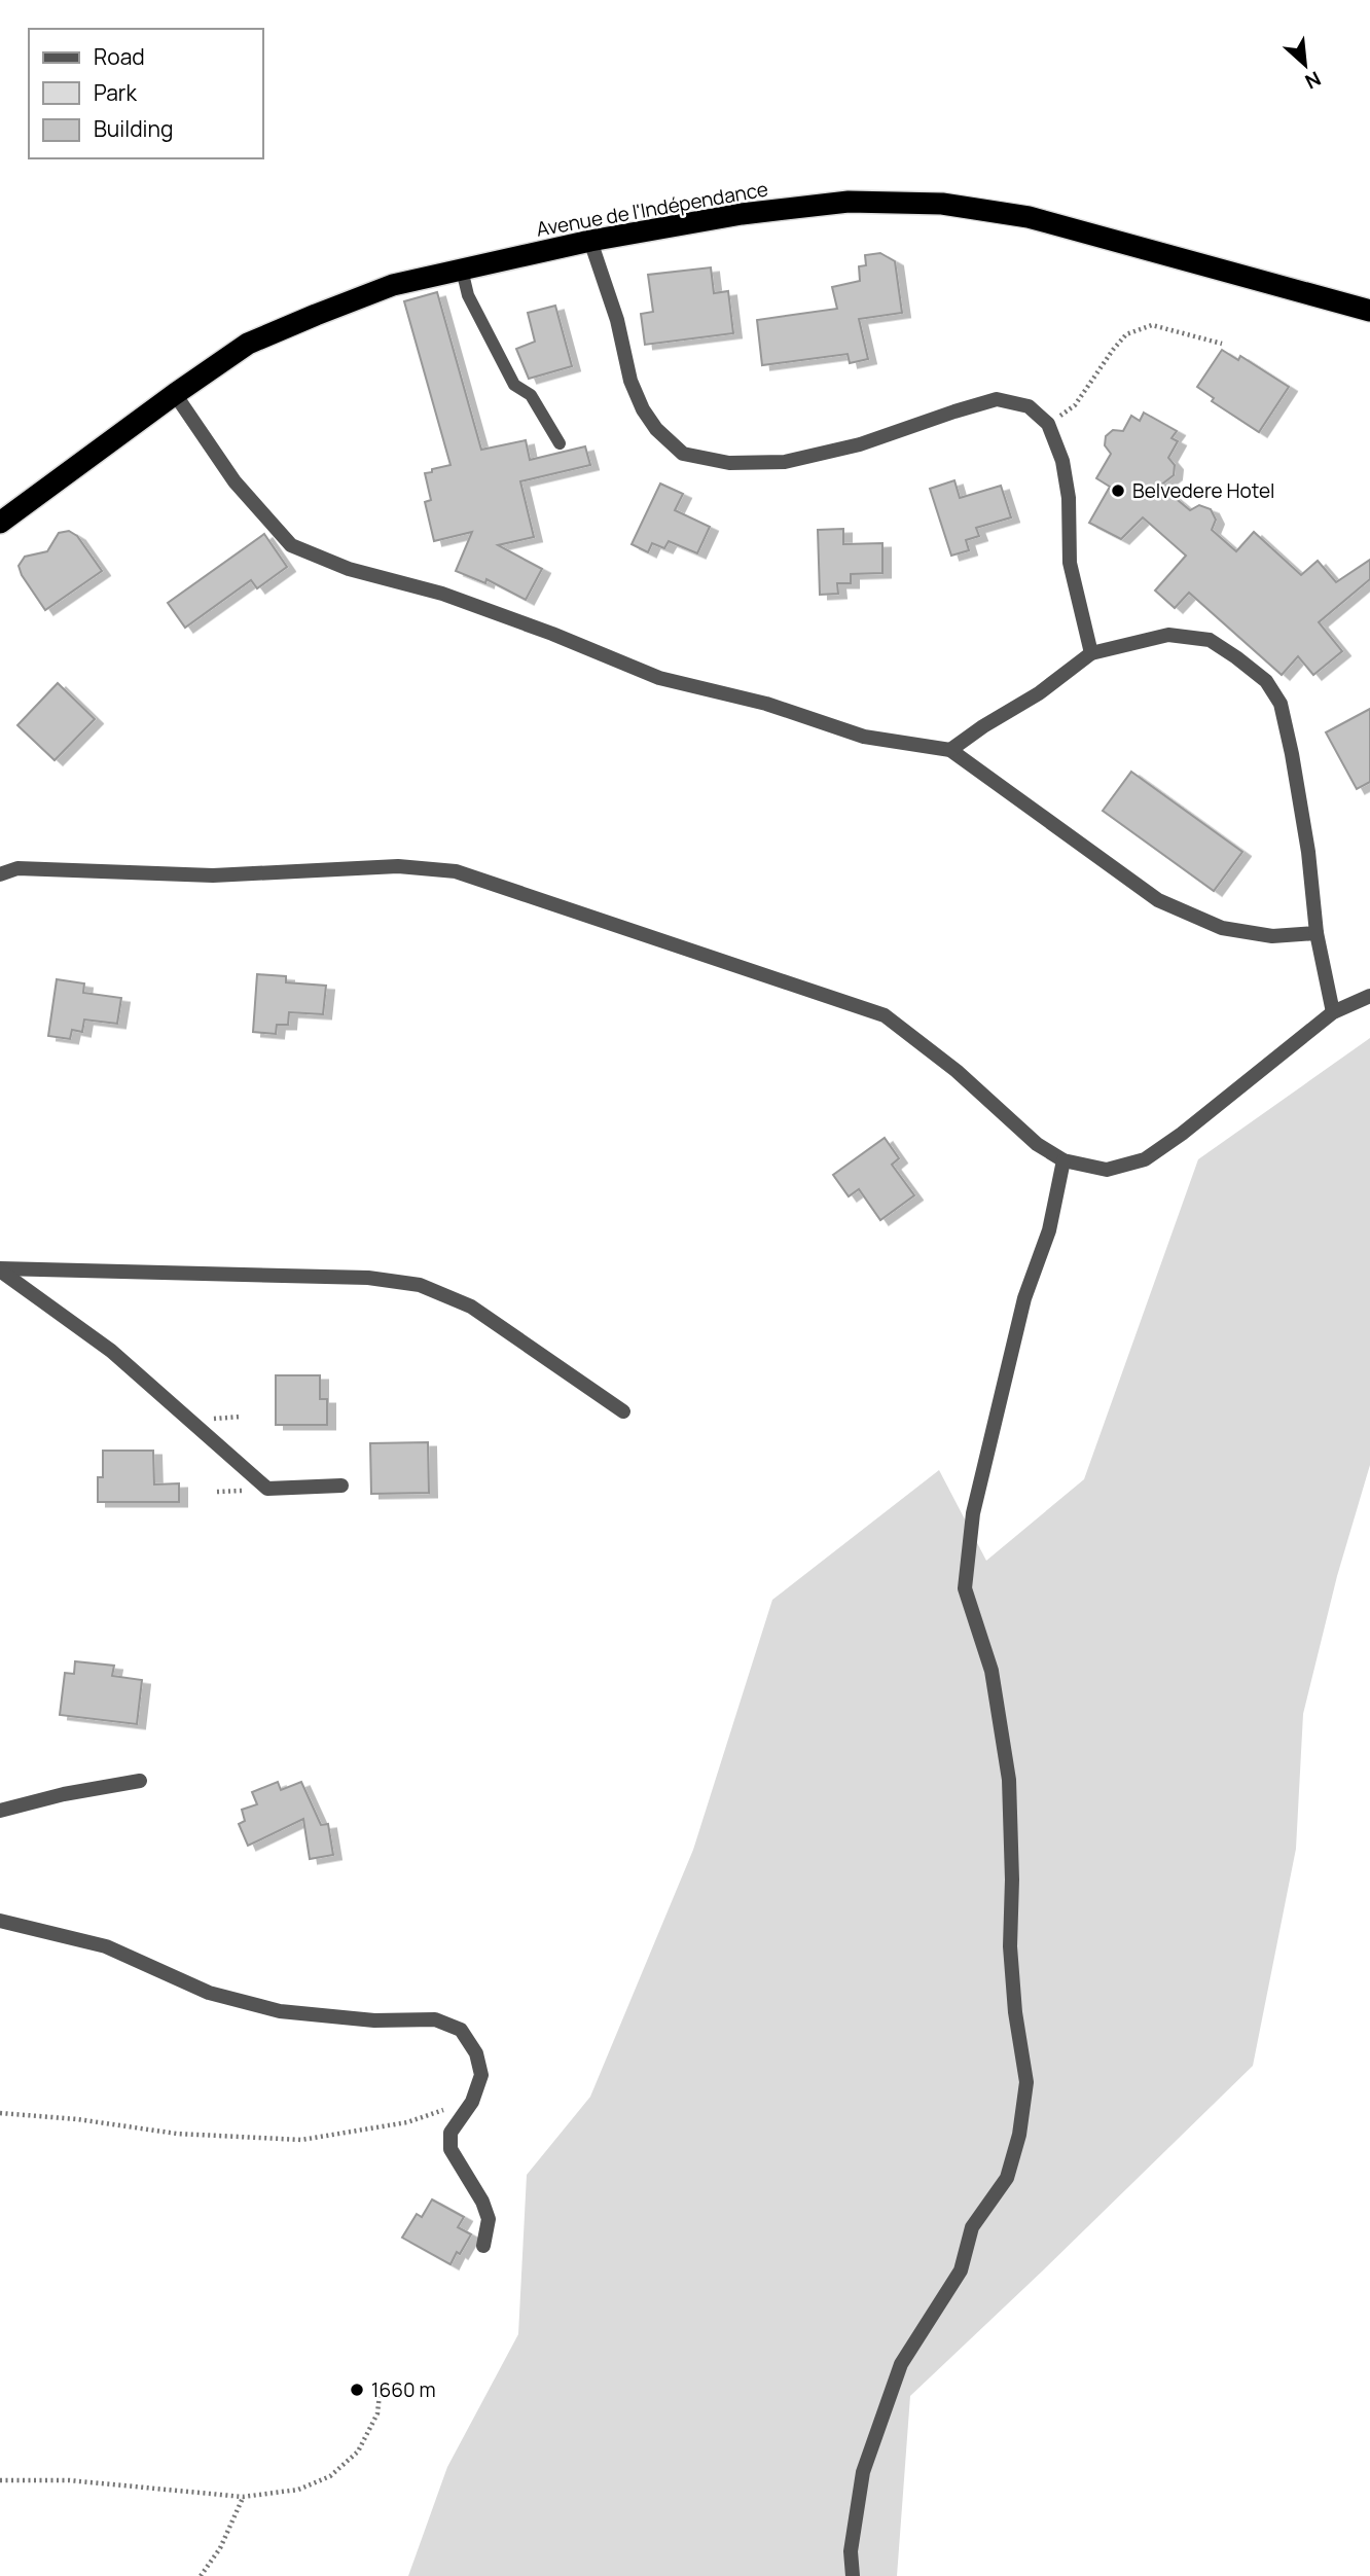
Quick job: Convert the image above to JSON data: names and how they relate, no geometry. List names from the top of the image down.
{
  "streets": {
    "highway": ["Avenue de l'Indépendance"]
  },
  "places": ["Belvedere Hotel", "1660 m"],
  "legend": ["Road", "Park", "Building"],
  "north": "bottom right"
}
